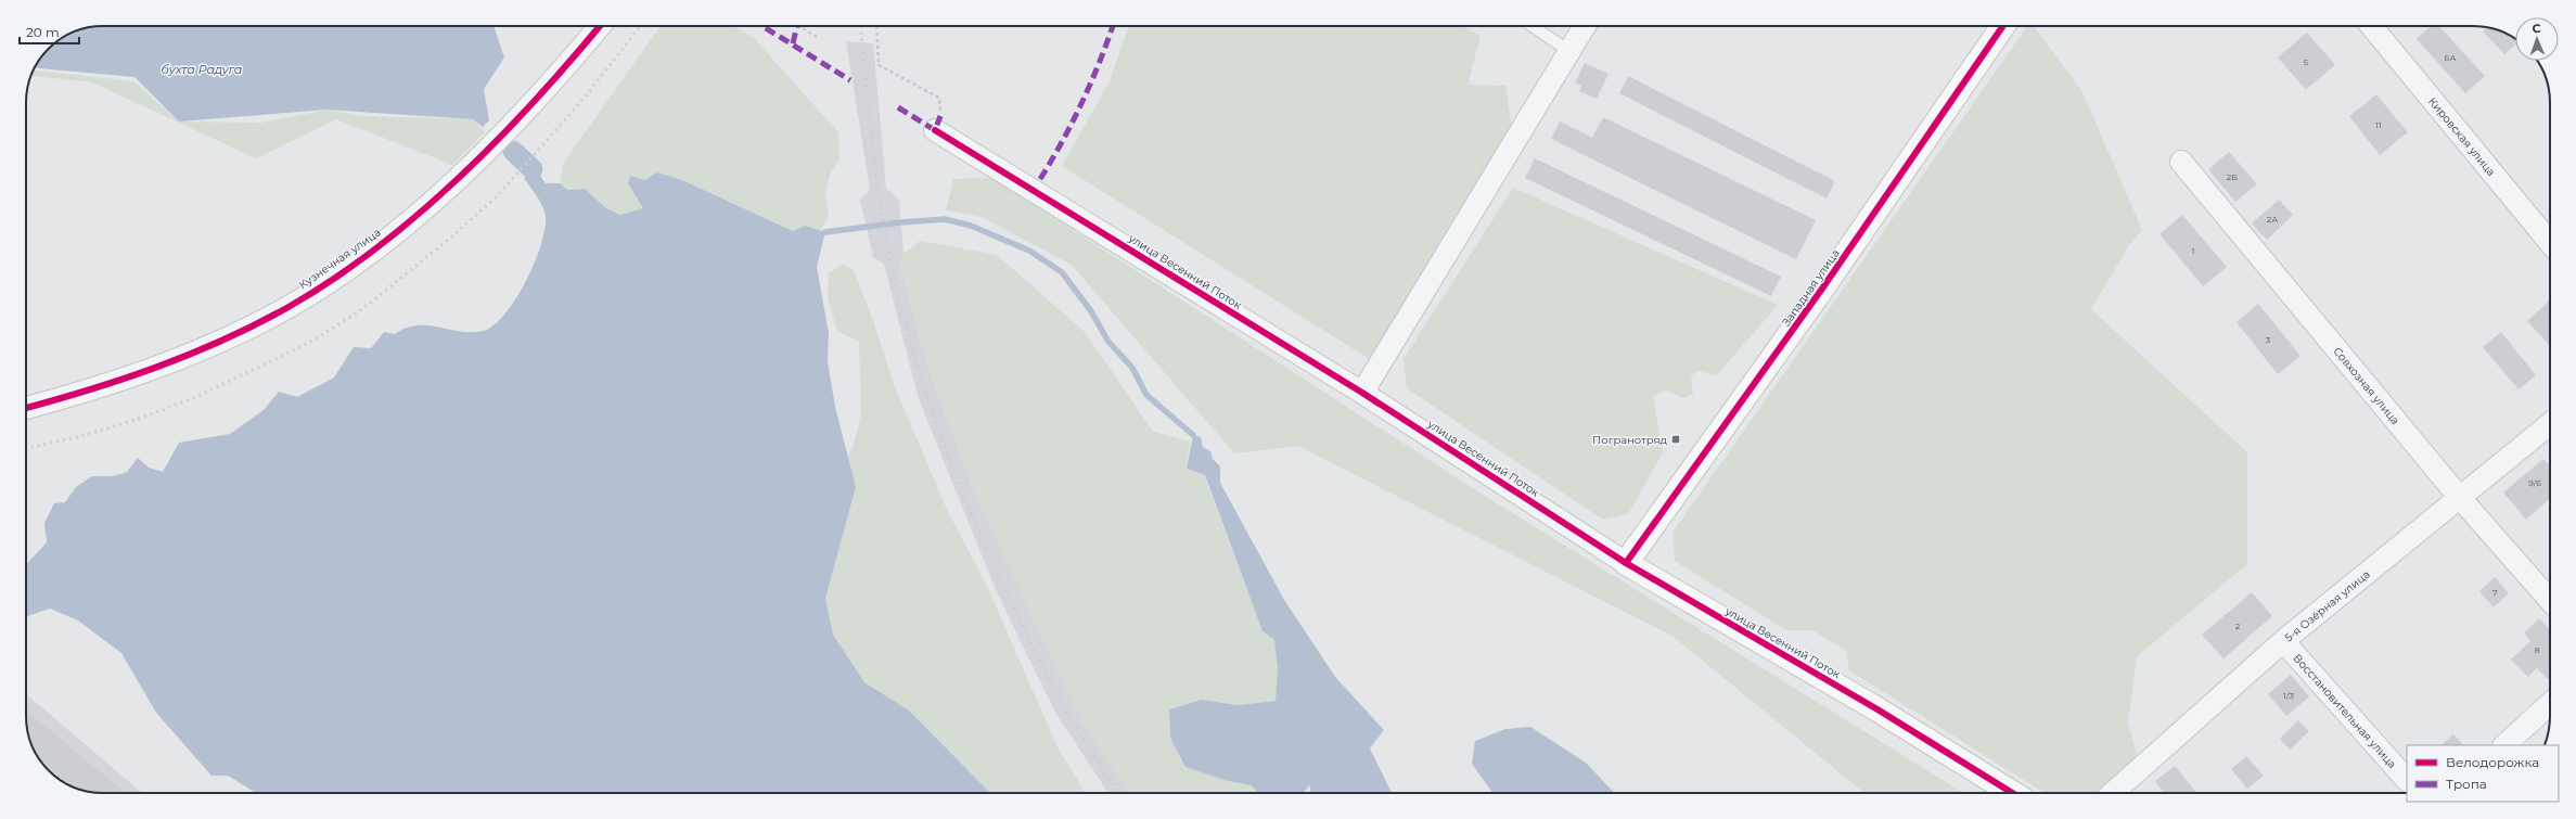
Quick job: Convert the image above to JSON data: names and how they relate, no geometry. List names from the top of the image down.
{
  "streets": {
    "street": [
      "Кировская улица",
      "Кузнечная улица",
      "улица Весенний Поток",
      "Западная улица",
      "Совхозная улица",
      "5-я Озёрная улица",
      "Восстановительная улица"
    ]
  },
  "crossings": [
    ["улица Весенний Поток", "Западная улица"],
    ["Совхозная улица", "5-я Озёрная улица"],
    ["5-я Озёрная улица", "Восстановительная улица"]
  ],
  "water": ["бухта Радуга"],
  "places": {
    "transit": ["Погранотряд"]
  },
  "house_numbers": [
    "6А",
    "5",
    "11",
    "2Б",
    "2А",
    "1",
    "3",
    "9/6",
    "7",
    "2",
    "8",
    "1/3"
  ],
  "legend": ["Велодорожка", "Тропа"],
  "scale_bar": "20 m",
  "north": "top"
}
